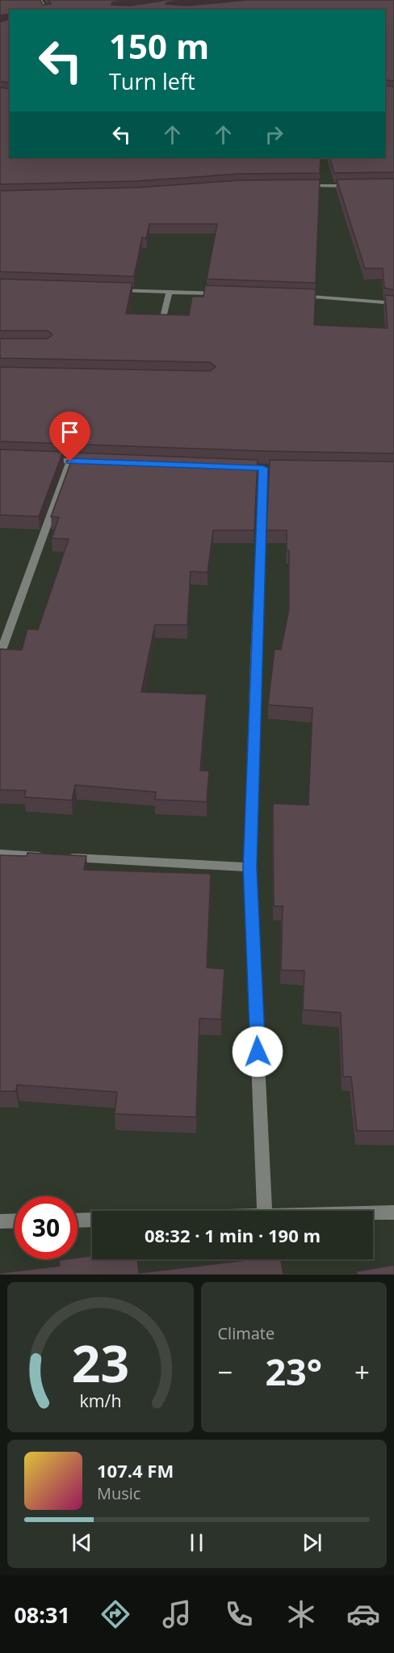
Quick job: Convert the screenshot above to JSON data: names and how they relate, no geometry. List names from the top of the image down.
{
  "page": {
    "turn": ["150 m", "Turn left"],
    "limit": "30",
    "trip": "08:32 · 1 min · 190 m",
    "tile": "Climate",
    "heat": ["−", "23°", "+"],
    "song": ["107.4 FM", "Music"],
    "tabs": "08:31",
    "gauge": ["23", "km/h"]
  }
}
